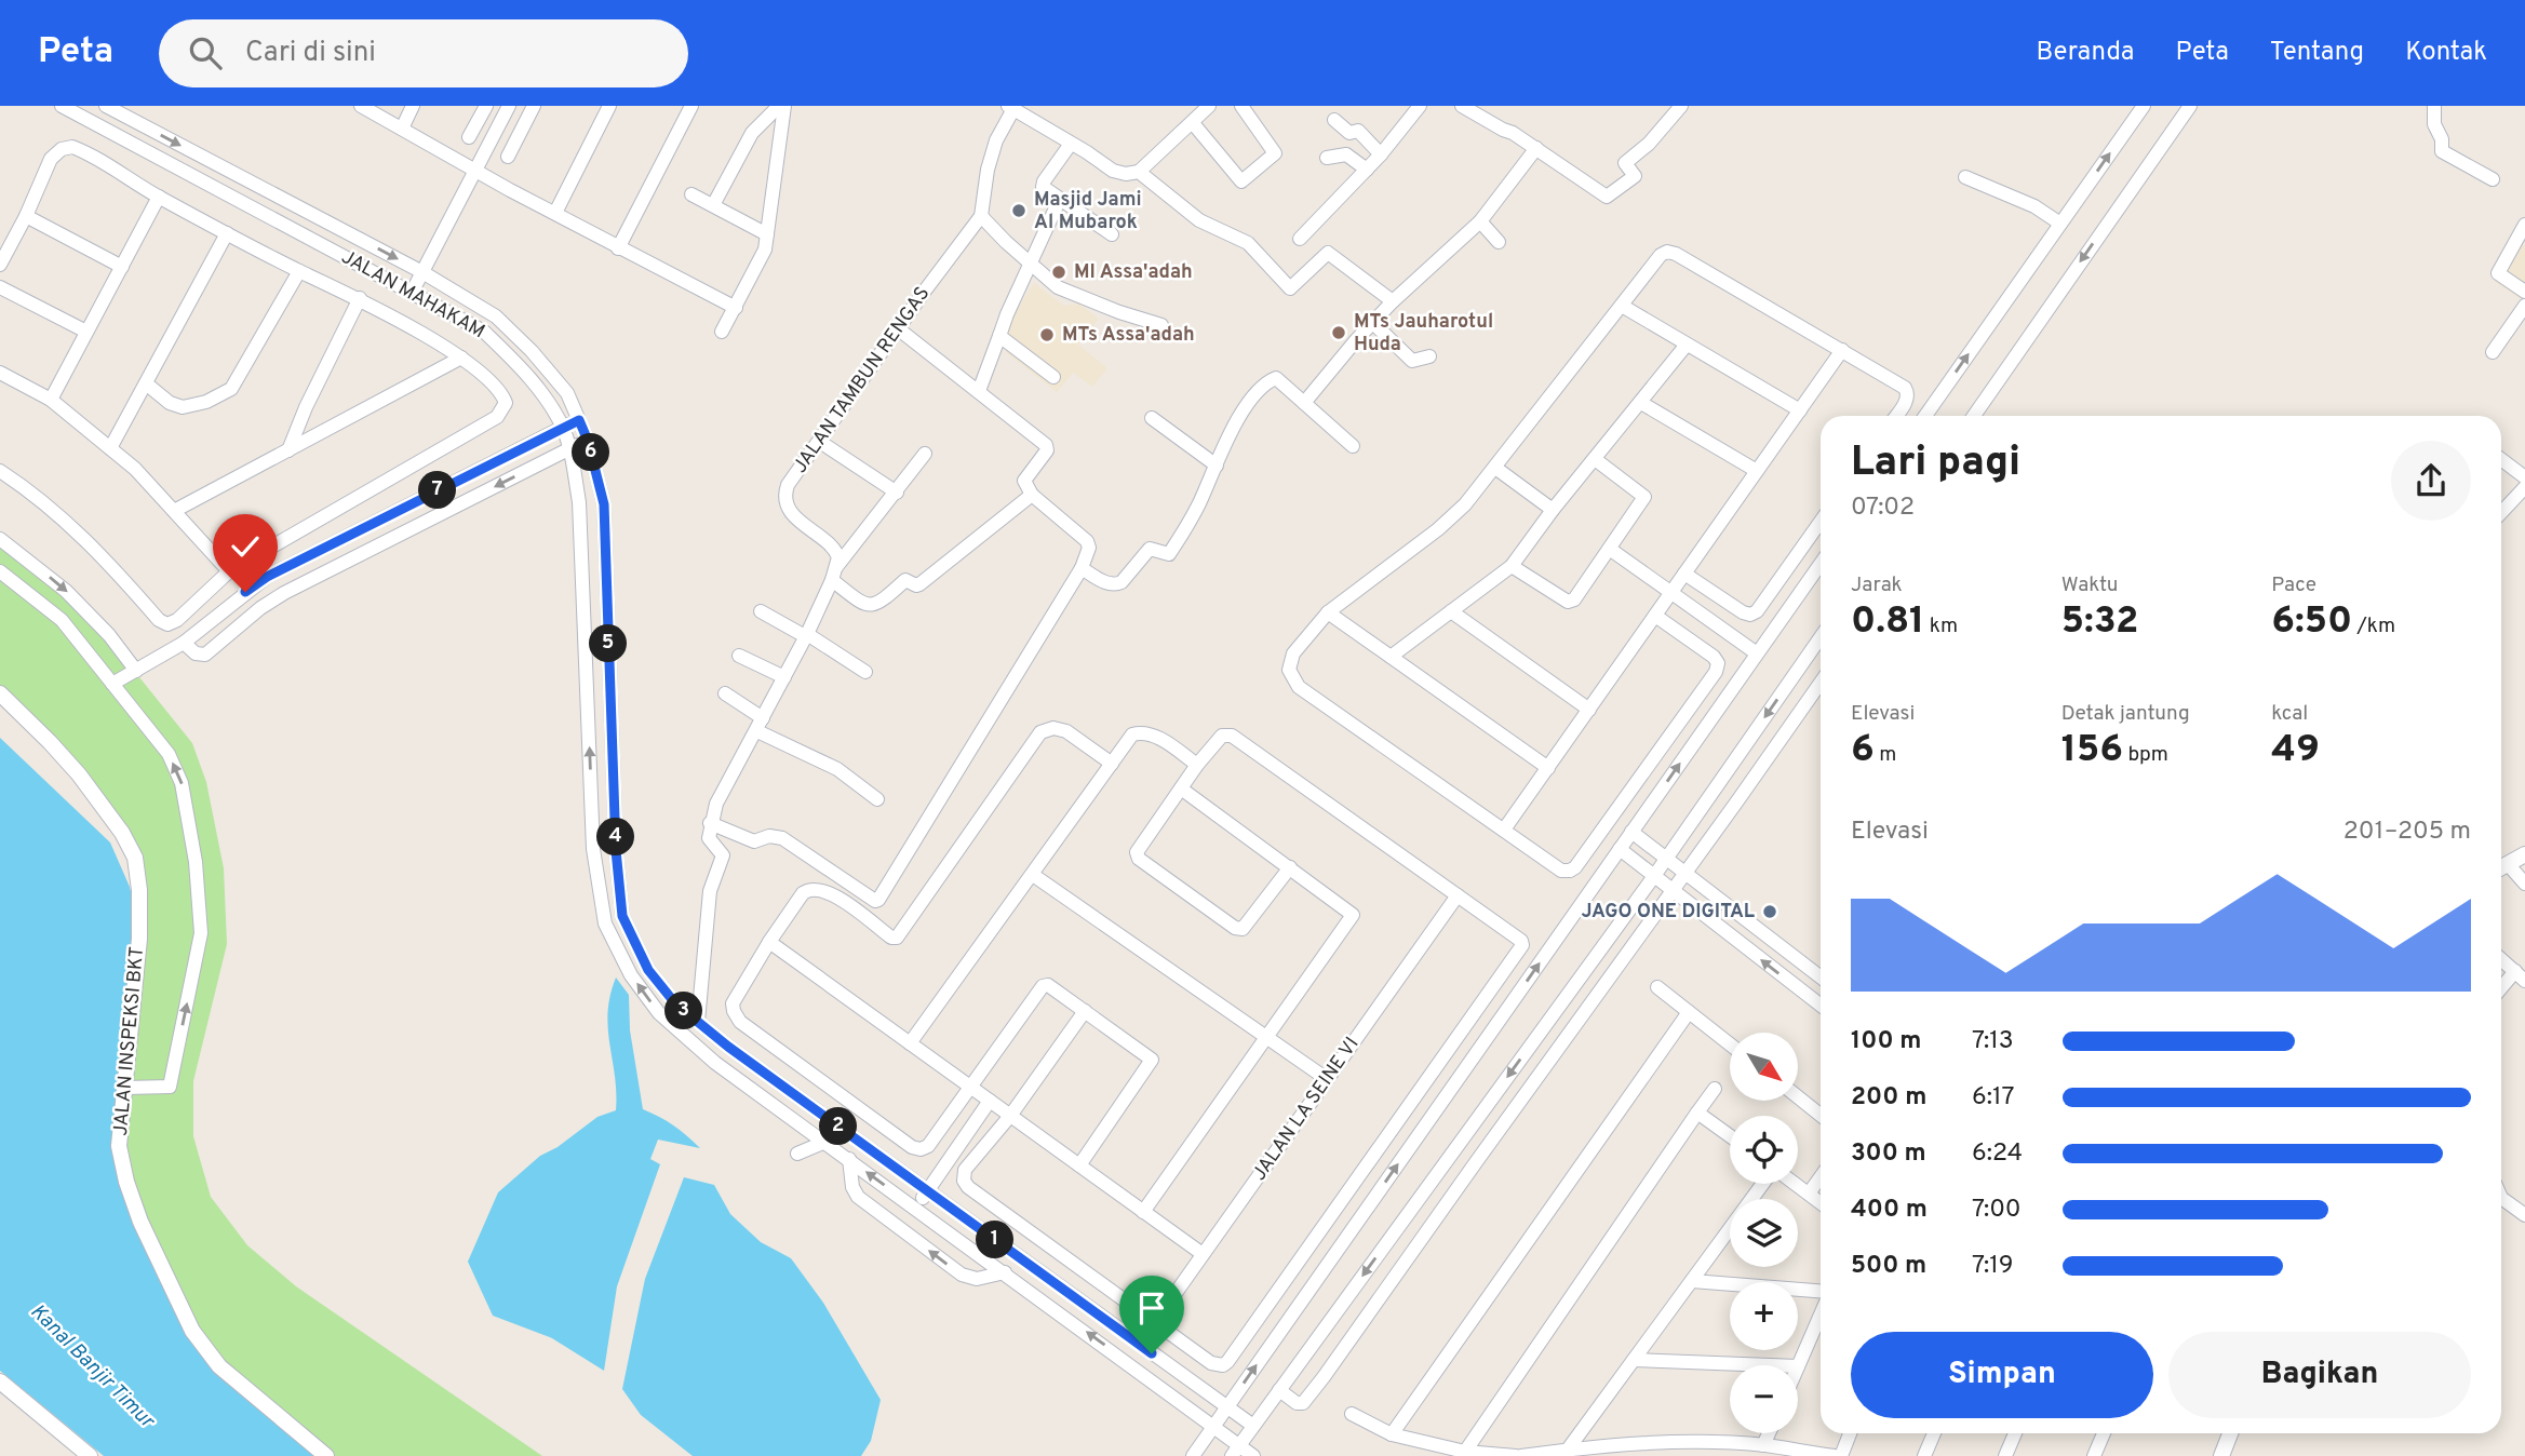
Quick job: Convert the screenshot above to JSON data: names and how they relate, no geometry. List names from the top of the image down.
{
  "streets": {
    "street": [
      "JALAN MAHAKAM",
      "JALAN TAMBUN RENGAS",
      "JALAN INSPEKSI BKT",
      "JALAN LA SEINE VI"
    ]
  },
  "water": ["Kanal Banjir Timur"],
  "places": [
    "Masjid Jami Al Mubarok",
    "MI Assa'adah",
    "MTs Jauharotul Huda",
    "MTs Assa'adah",
    "JAGO ONE DIGITAL"
  ],
  "north": "bottom right",
  "page": {
    "header": "Peta",
    "search": "Cari di sini",
    "nav": [
      "Beranda",
      "Peta",
      "Tentang",
      "Kontak"
    ],
    "heading": ["Lari pagi", "07:02"],
    "pins": [
      "6",
      "7",
      "5",
      "4",
      "3",
      "2",
      "1"
    ],
    "stats": [
      ["Jarak", "0.81 km"],
      ["Waktu", "5:32"],
      ["Pace", "6:50 /km"],
      ["Elevasi", "6 m"],
      ["Detak jantung", "156 bpm"],
      ["kcal", "49"]
    ],
    "chart": ["Elevasi", "201–205 m"],
    "list": [
      {
        "name": "100 m",
        "note": "7:13"
      },
      {
        "name": "200 m",
        "note": "6:17"
      },
      {
        "name": "300 m",
        "note": "6:24"
      },
      {
        "name": "400 m",
        "note": "7:00"
      },
      {
        "name": "500 m",
        "note": "7:19"
      }
    ],
    "map_buttons": ["+", "−"],
    "buttons": ["Simpan", "Bagikan"]
  }
}
